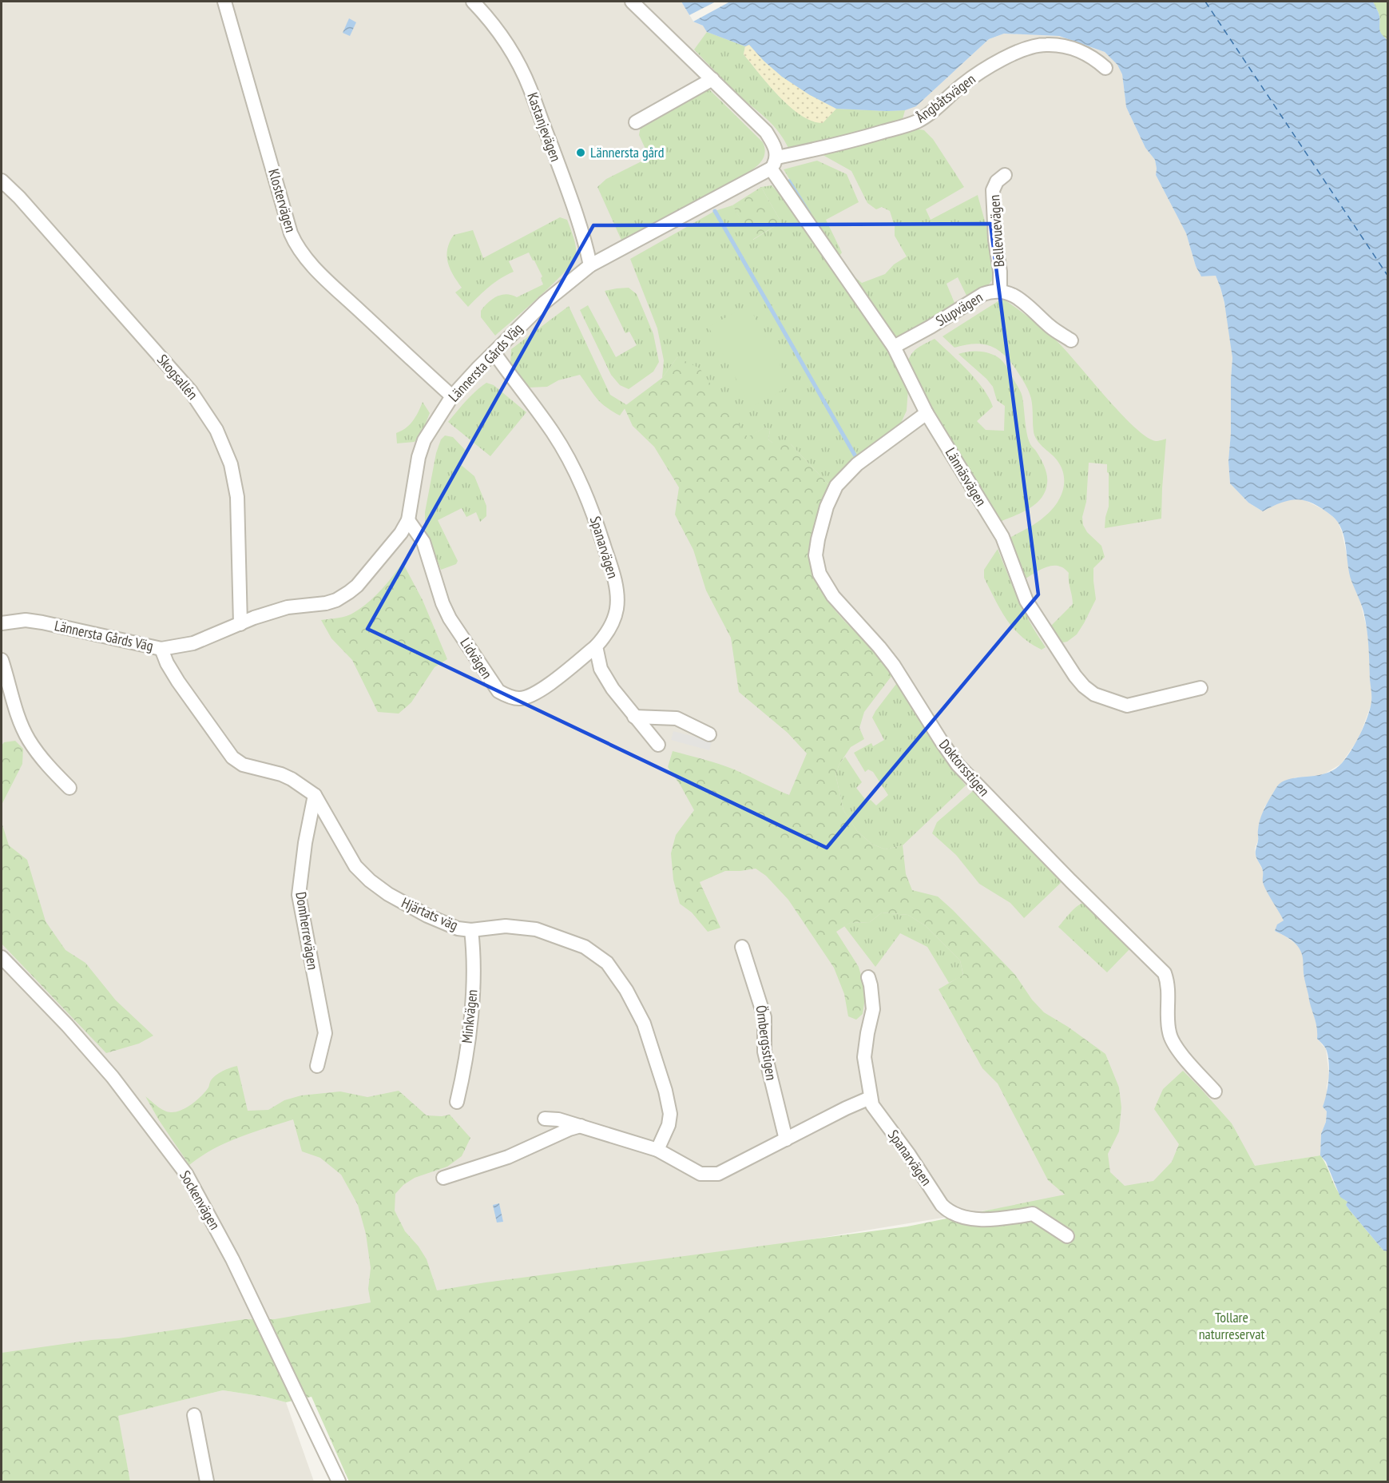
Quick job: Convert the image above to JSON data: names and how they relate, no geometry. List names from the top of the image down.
{
  "streets": {
    "street": [
      "Ångbåtsvägen",
      "Kastanjevägen",
      "Klostervägen",
      "Bellevuevägen",
      "Slupvägen",
      "Lännersta Gårds Väg",
      "Skogsallén",
      "Lännäsvägen",
      "Spanarvägen",
      "Lidvägen",
      "Doktorsstigen",
      "Hjärtats väg",
      "Domherrevägen",
      "Minkvägen",
      "Örnbergsstigen",
      "Sockenvägen"
    ]
  },
  "crossings": [
    ["Ångbåtsvägen", "Lännersta Gårds Väg"],
    ["Ångbåtsvägen", "Lännäsvägen"],
    ["Kastanjevägen", "Lännersta Gårds Väg"],
    ["Klostervägen", "Lännersta Gårds Väg"],
    ["Bellevuevägen", "Slupvägen"],
    ["Slupvägen", "Lännäsvägen"],
    ["Lännersta Gårds Väg", "Skogsallén"],
    ["Lännersta Gårds Väg", "Lännäsvägen"],
    ["Lännersta Gårds Väg", "Spanarvägen"],
    ["Lännersta Gårds Väg", "Lidvägen"],
    ["Lännersta Gårds Väg", "Hjärtats väg"],
    ["Lännäsvägen", "Doktorsstigen"],
    ["Spanarvägen", "Lidvägen"],
    ["Hjärtats väg", "Domherrevägen"],
    ["Hjärtats väg", "Minkvägen"]
  ],
  "parks": ["Tollare naturreservat"],
  "places": ["Lännersta gård"]
}
